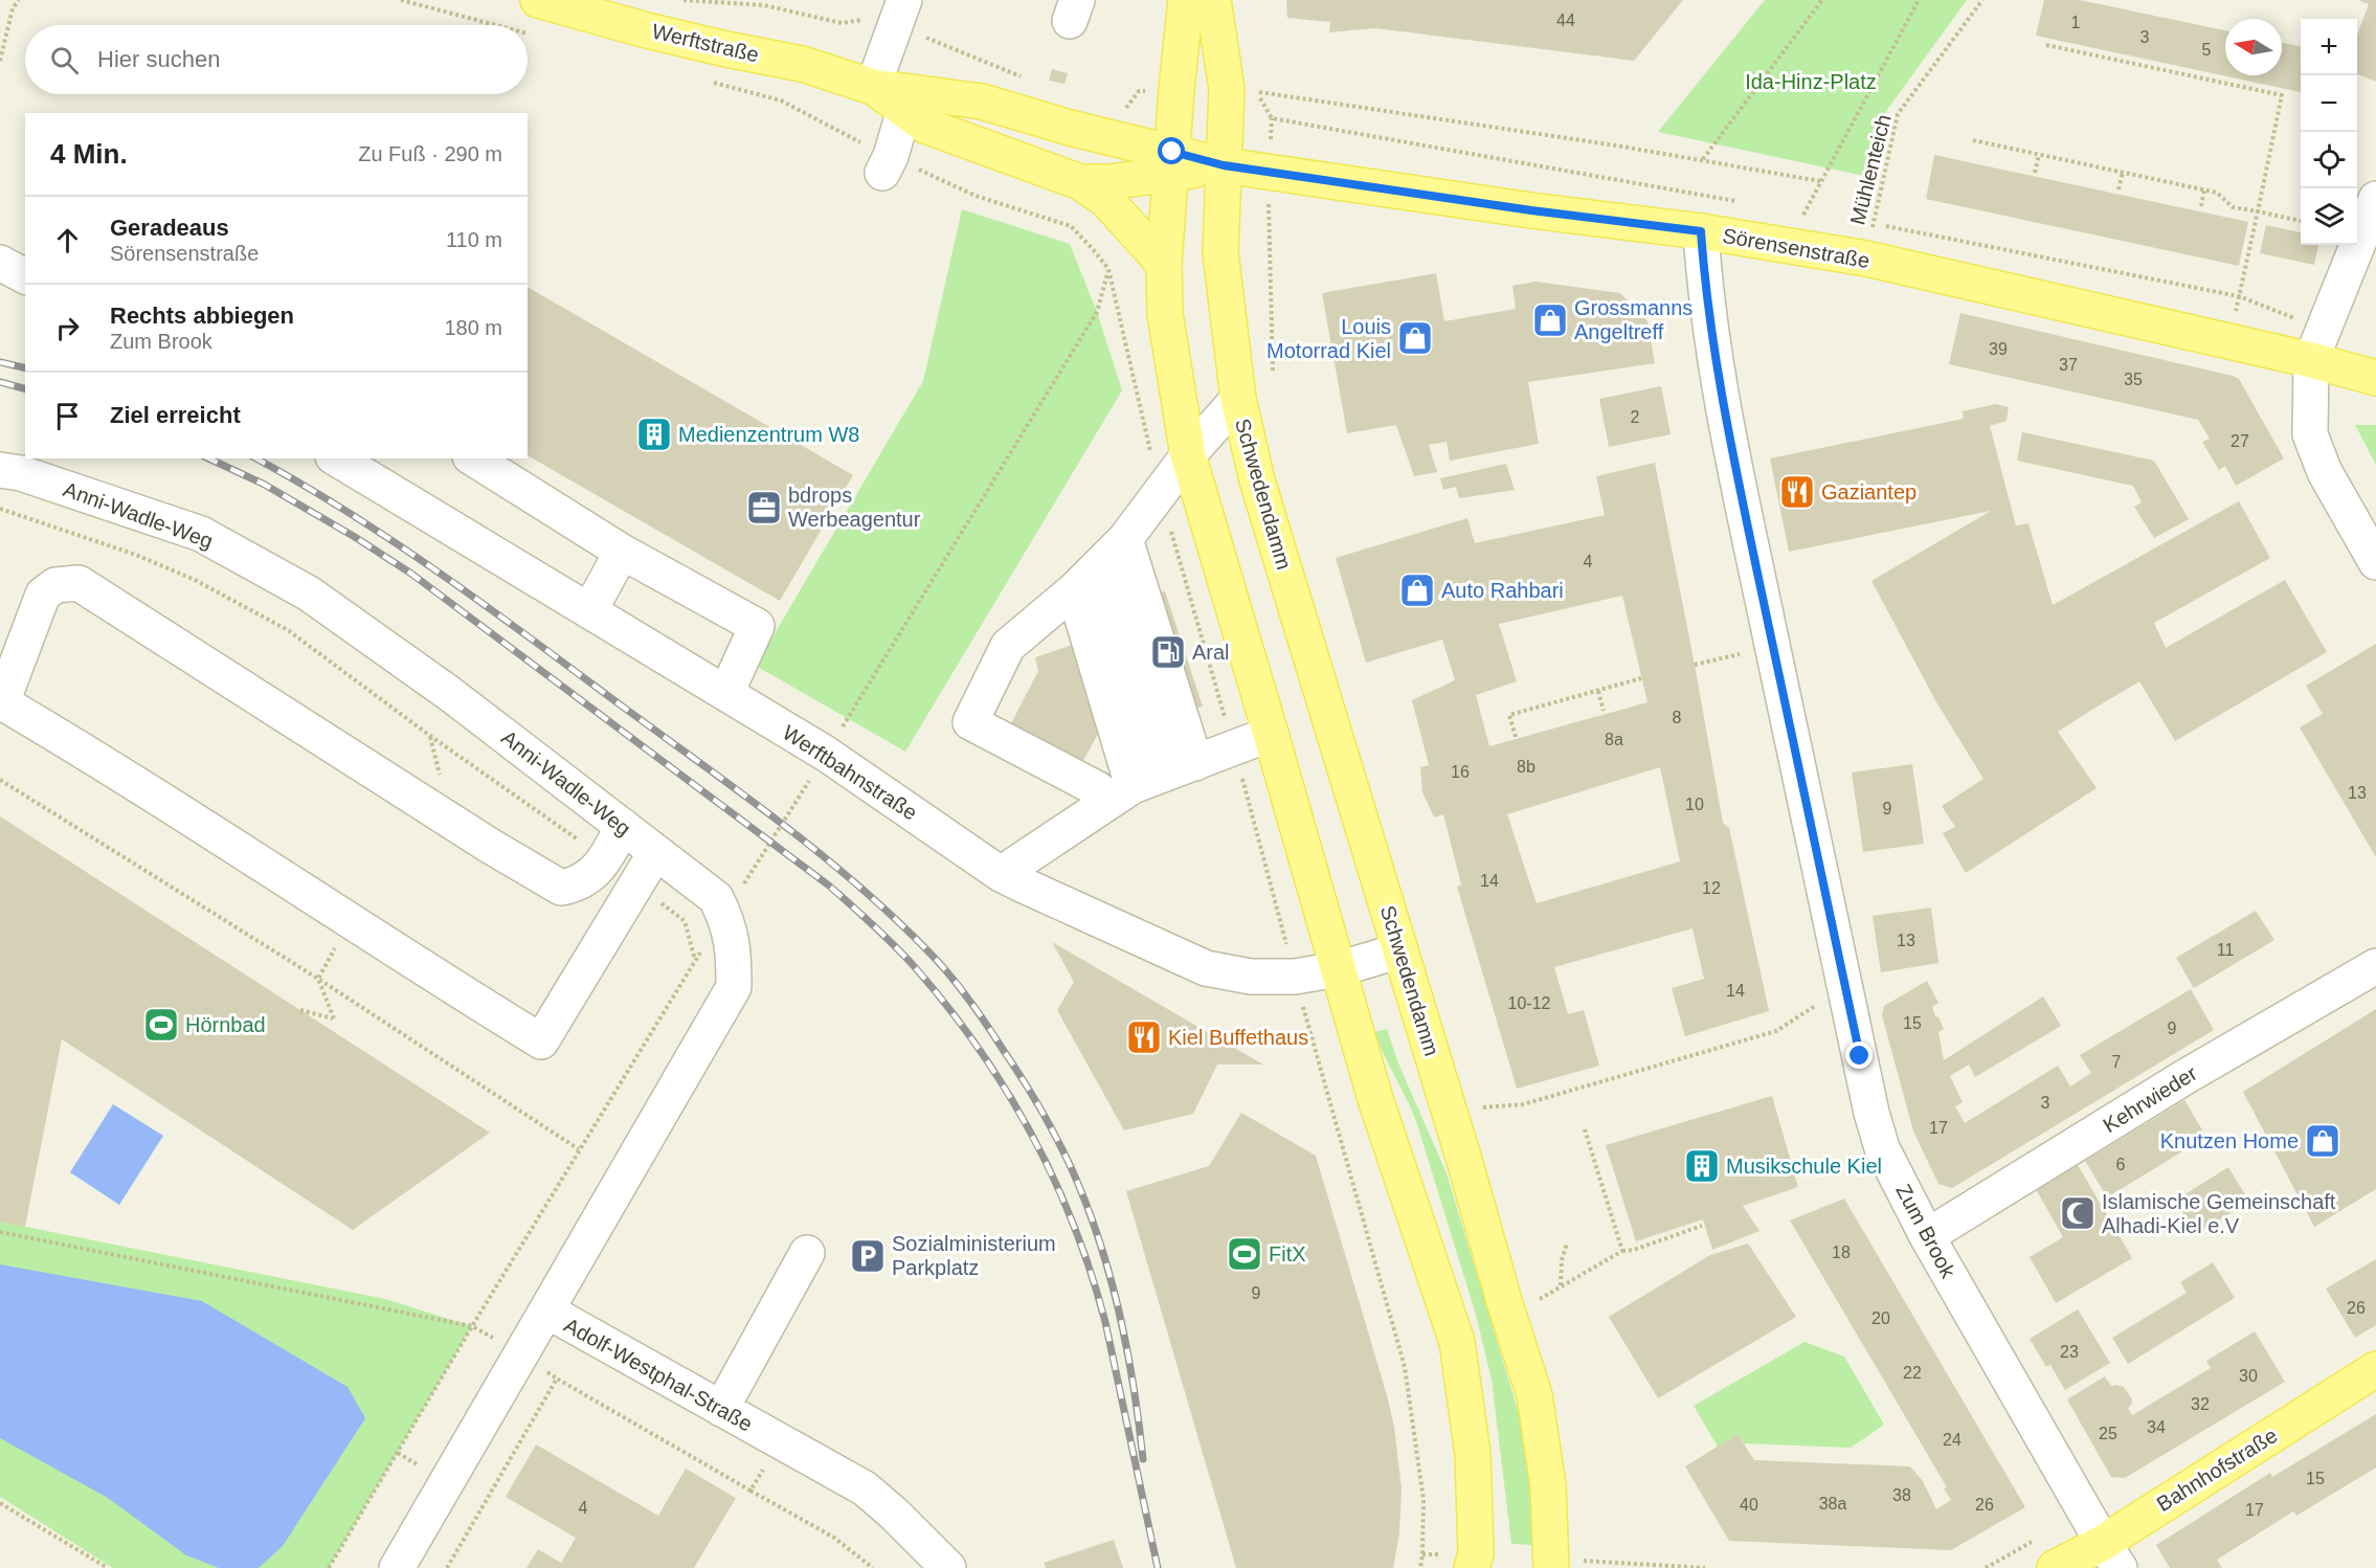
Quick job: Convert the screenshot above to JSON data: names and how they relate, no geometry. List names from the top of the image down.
{
  "streets": {
    "main road": [
      "Werftstraße",
      "Sörensenstraße",
      "Schwedendamm",
      "Bahnhofstraße"
    ],
    "street": [
      "Anni-Wadle-Weg",
      "Werftbahnstraße",
      "Kehrwieder",
      "Zum Brook",
      "Adolf-Westphal-Straße"
    ],
    "path": ["Mühlenteich"]
  },
  "crossings": [
    ["Werftstraße", "Sörensenstraße"],
    ["Mühlenteich", "Sörensenstraße"],
    ["Sörensenstraße", "Schwedendamm"],
    ["Sörensenstraße", "Zum Brook"],
    ["Schwedendamm", "Werftbahnstraße"],
    ["Anni-Wadle-Weg", "Adolf-Westphal-Straße"],
    ["Kehrwieder", "Zum Brook"],
    ["Zum Brook", "Bahnhofstraße"]
  ],
  "parks": ["Ida-Hinz-Platz"],
  "places": {
    "shop": [
      "Grossmanns Angeltreff",
      "Louis Motorrad Kiel",
      "Auto Rahbari",
      "Knutzen Home"
    ],
    "building": ["Medienzentrum W8", "Musikschule Kiel"],
    "restaurant": ["Gaziantep", "Kiel Buffethaus"],
    "office": ["bdrops Werbeagentur"],
    "fuel station": ["Aral"],
    "sports": ["Hörnbad", "FitX"],
    "mosque": ["Islamische Gemeinschaft Alhadi-Kiel e.V"],
    "parking": ["Sozialministerium Parkplatz"]
  },
  "house_numbers": [
    "44",
    "1",
    "3",
    "5",
    "39",
    "37",
    "35",
    "2",
    "27",
    "4",
    "8",
    "8a",
    "8b",
    "16",
    "13",
    "10",
    "9",
    "14",
    "12",
    "13",
    "11",
    "14",
    "10-12",
    "15",
    "9",
    "7",
    "3",
    "17",
    "6",
    "18",
    "9",
    "26",
    "20",
    "23",
    "22",
    "30",
    "32",
    "34",
    "25",
    "24",
    "15",
    "38",
    "38a",
    "40",
    "26",
    "4",
    "17"
  ],
  "north": "left",
  "page": {
    "map_buttons": ["+", "−"],
    "search": "Hier suchen",
    "heading": ["4 Min.", "Zu Fuß · 290 m"],
    "list": [
      ["Geradeaus", "Sörensenstraße", "110 m"],
      ["Rechts abbiegen", "Zum Brook", "180 m"],
      "Ziel erreicht"
    ]
  }
}
